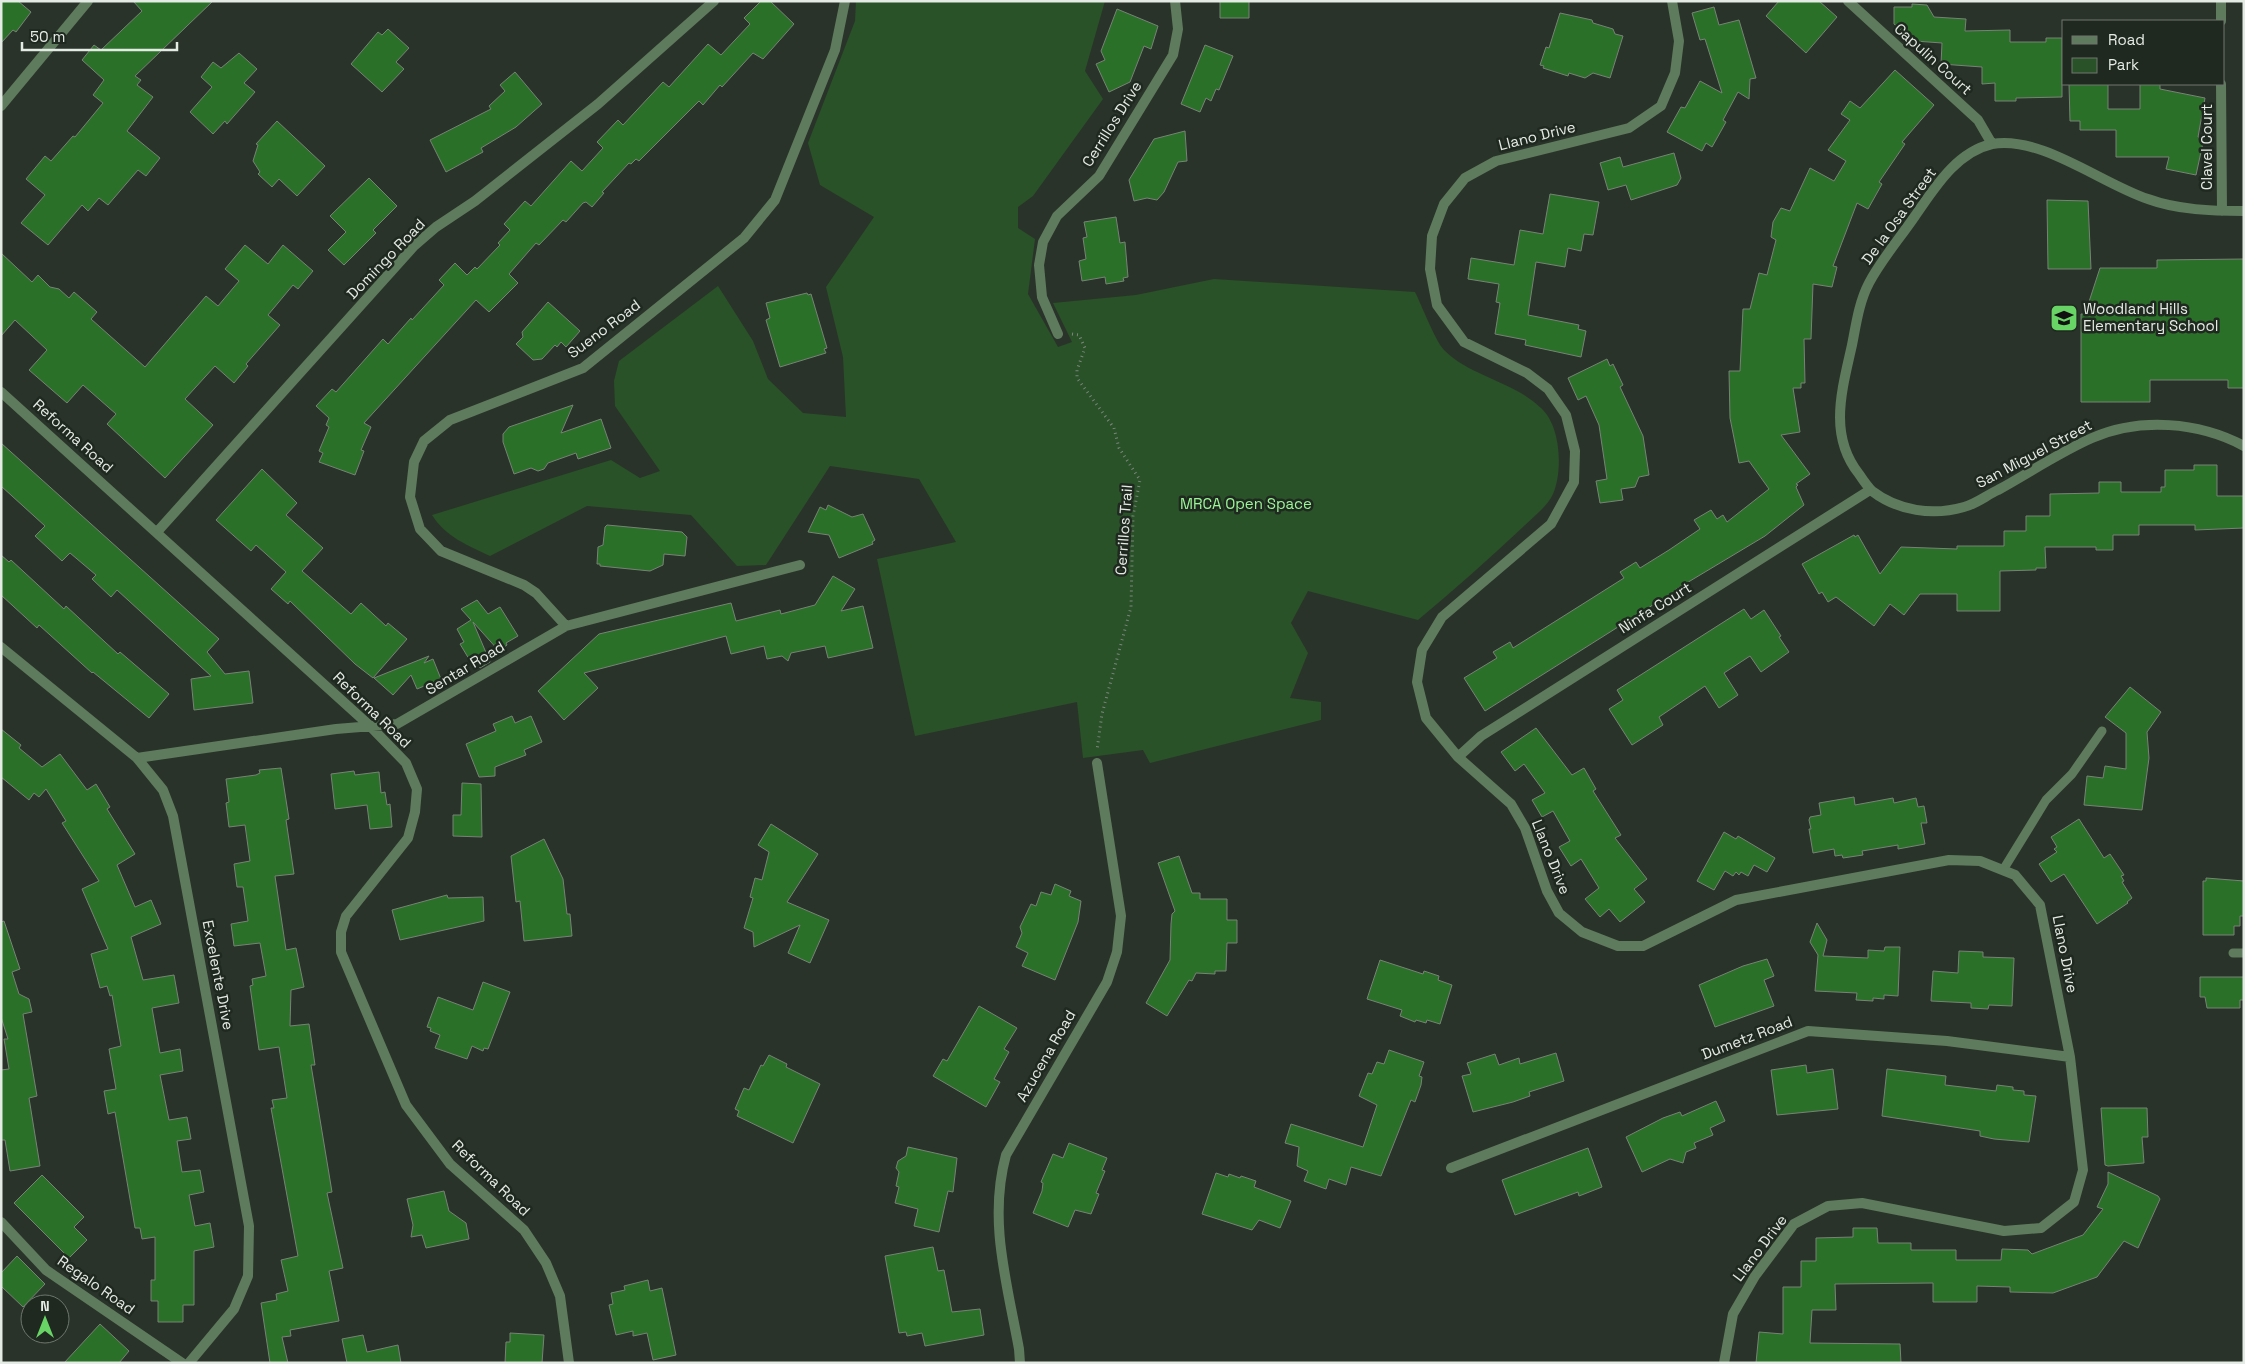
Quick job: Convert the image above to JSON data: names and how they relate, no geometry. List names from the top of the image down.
{
  "streets": {
    "street": [
      "Capulin Court",
      "Cerrillos Drive",
      "Llano Drive",
      "Clavel Court",
      "De la Osa Street",
      "Domingo Road",
      "Sueno Road",
      "Reforma Road",
      "San Miguel Street",
      "Ninfa Court",
      "Sentar Road",
      "Excelente Drive",
      "Dumetz Road",
      "Azucena Road",
      "Regalo Road"
    ],
    "path": ["Cerrillos Trail"]
  },
  "crossings": [
    ["Capulin Court", "De la Osa Street"],
    ["Cerrillos Drive", "Cerrillos Trail"],
    ["Llano Drive", "Ninfa Court"],
    ["Llano Drive", "Dumetz Road"],
    ["Clavel Court", "De la Osa Street"],
    ["De la Osa Street", "San Miguel Street"],
    ["De la Osa Street", "Ninfa Court"],
    ["Domingo Road", "Reforma Road"],
    ["Sueno Road", "Sentar Road"],
    ["Reforma Road", "Sentar Road"],
    ["San Miguel Street", "Ninfa Court"],
    ["Cerrillos Trail", "Azucena Road"],
    ["Sentar Road", "Excelente Drive"]
  ],
  "parks": ["MRCA Open Space"],
  "places": {
    "school or university": ["Woodland Hills Elementary School"]
  },
  "legend": ["Road", "Park"],
  "scale_bar": "50 m",
  "north": "top"
}
